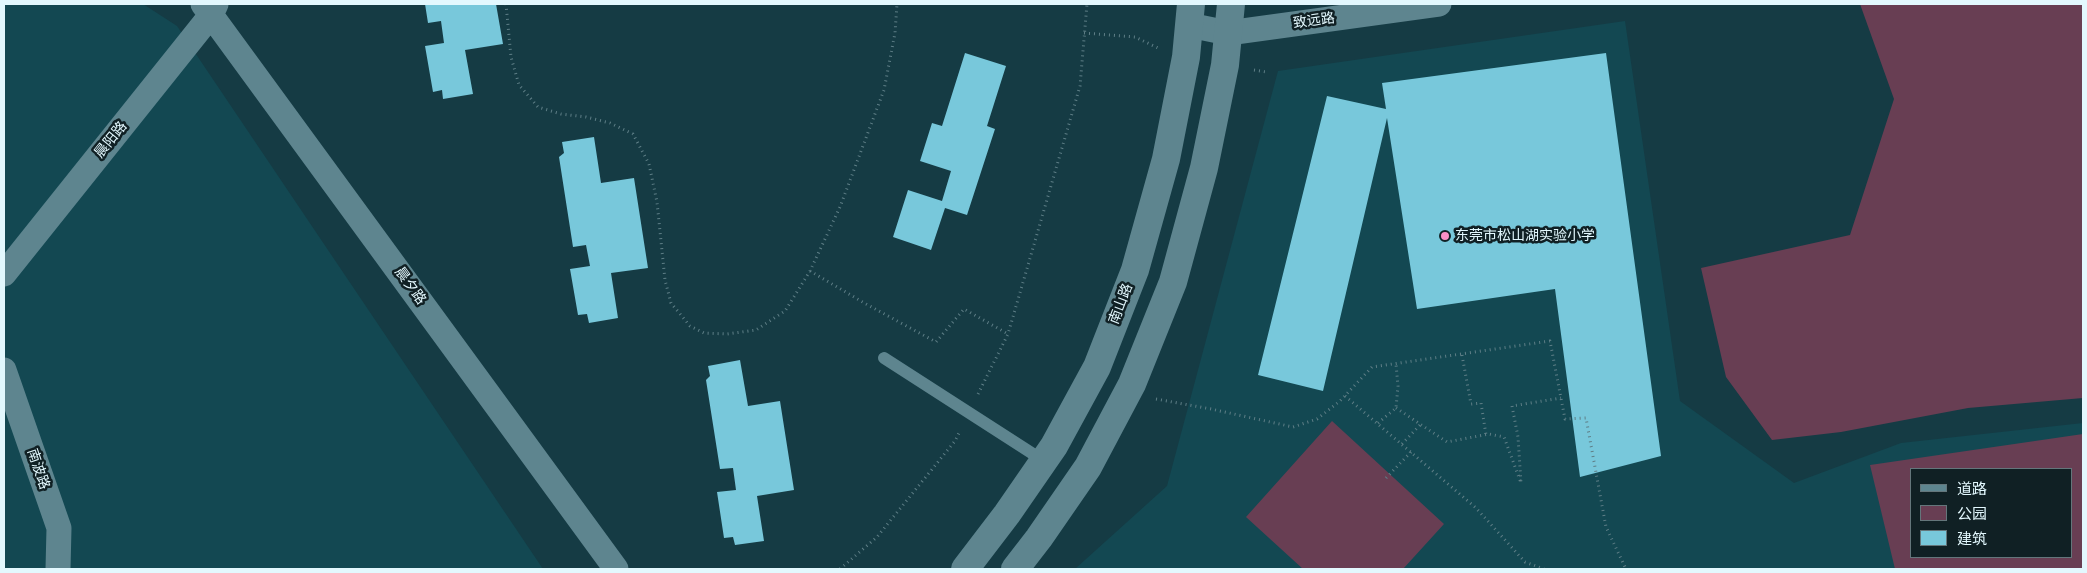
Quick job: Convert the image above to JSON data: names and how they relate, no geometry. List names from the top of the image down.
{
  "streets": {
    "main road": ["南山路"],
    "street": [
      "致远路",
      "晨阳路",
      "晨夕路",
      "南波路"
    ]
  },
  "crossings": [
    ["致远路", "南山路"],
    ["晨阳路", "晨夕路"]
  ],
  "places": ["东莞市松山湖实验小学"],
  "legend": ["道路", "公园", "建筑"]
}
